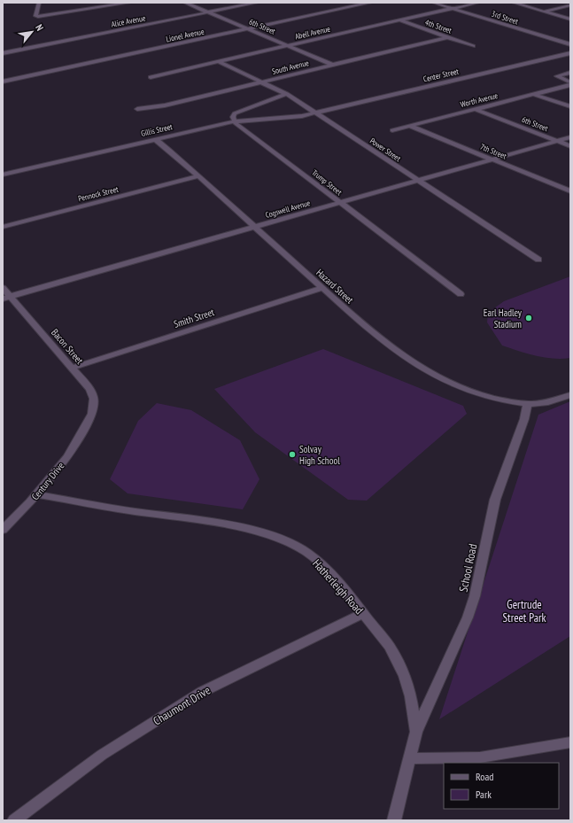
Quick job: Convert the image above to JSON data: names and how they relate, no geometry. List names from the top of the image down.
{
  "streets": {
    "street": [
      "3rd Street",
      "Alice Avenue",
      "6th Street",
      "4th Street",
      "Abell Avenue",
      "Lionel Avenue",
      "South Avenue",
      "Center Street",
      "Worth Avenue",
      "Gillis Street",
      "Power Street",
      "7th Street",
      "Trump Street",
      "Pennock Street",
      "Cogswell Avenue",
      "Hazard Street",
      "Smith Street",
      "Bacon Street",
      "Century Drive",
      "School Road",
      "Hatherleigh Road",
      "Chaumont Drive"
    ]
  },
  "crossings": [
    ["3rd Street", "Abell Avenue"],
    ["Alice Avenue", "6th Street"],
    ["6th Street", "Abell Avenue"],
    ["6th Street", "Lionel Avenue"],
    ["6th Street", "South Avenue"],
    ["6th Street", "Worth Avenue"],
    ["6th Street", "Cogswell Avenue"],
    ["4th Street", "Abell Avenue"],
    ["4th Street", "South Avenue"],
    ["Abell Avenue", "Power Street"],
    ["South Avenue", "Power Street"],
    ["Center Street", "Gillis Street"],
    ["Center Street", "Power Street"],
    ["Worth Avenue", "7th Street"],
    ["Gillis Street", "Power Street"],
    ["Gillis Street", "Trump Street"],
    ["Gillis Street", "Hazard Street"],
    ["Power Street", "Cogswell Avenue"],
    ["7th Street", "Cogswell Avenue"],
    ["Trump Street", "Cogswell Avenue"],
    ["Pennock Street", "Hazard Street"],
    ["Cogswell Avenue", "Hazard Street"],
    ["Cogswell Avenue", "Bacon Street"],
    ["Hazard Street", "Smith Street"],
    ["Hazard Street", "School Road"],
    ["Smith Street", "Bacon Street"],
    ["Bacon Street", "Century Drive"],
    ["Century Drive", "Hatherleigh Road"],
    ["School Road", "Hatherleigh Road"],
    ["Hatherleigh Road", "Chaumont Drive"]
  ],
  "parks": ["Gertrude Street Park"],
  "places": ["Earl Hadley Stadium", "Solvay High School"],
  "legend": ["Road", "Park"],
  "north": "top right"
}
